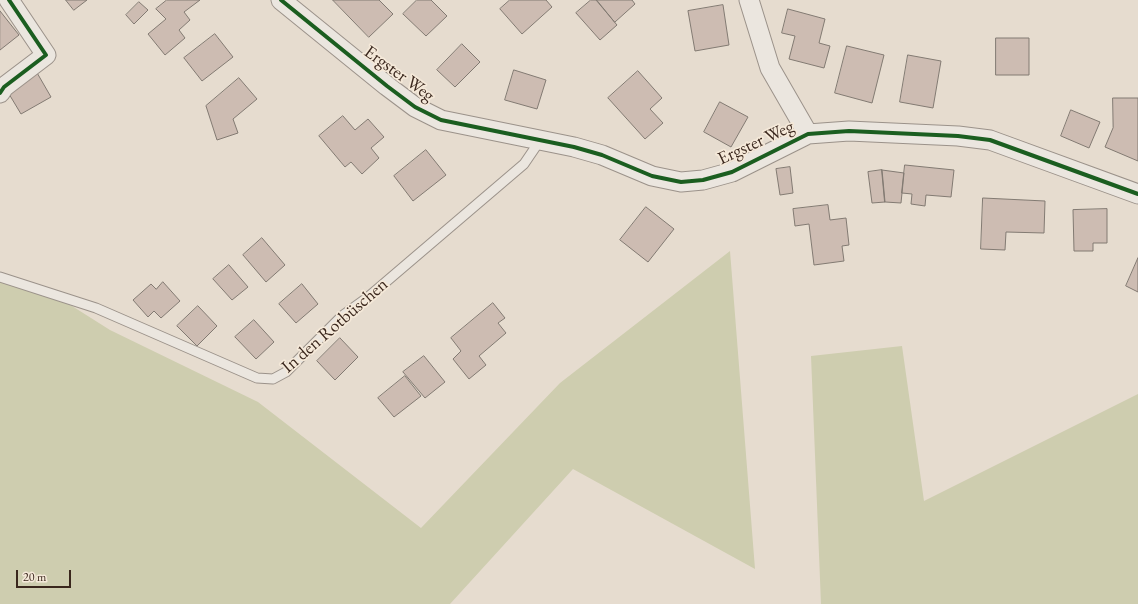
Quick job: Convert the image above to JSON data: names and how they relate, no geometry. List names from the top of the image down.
{
  "streets": {
    "street": ["Ergster Weg"],
    "lane": ["In den Rotbüschen"]
  },
  "crossings": [
    ["Ergster Weg", "In den Rotbüschen"]
  ],
  "scale_bar": "20 m"
}
